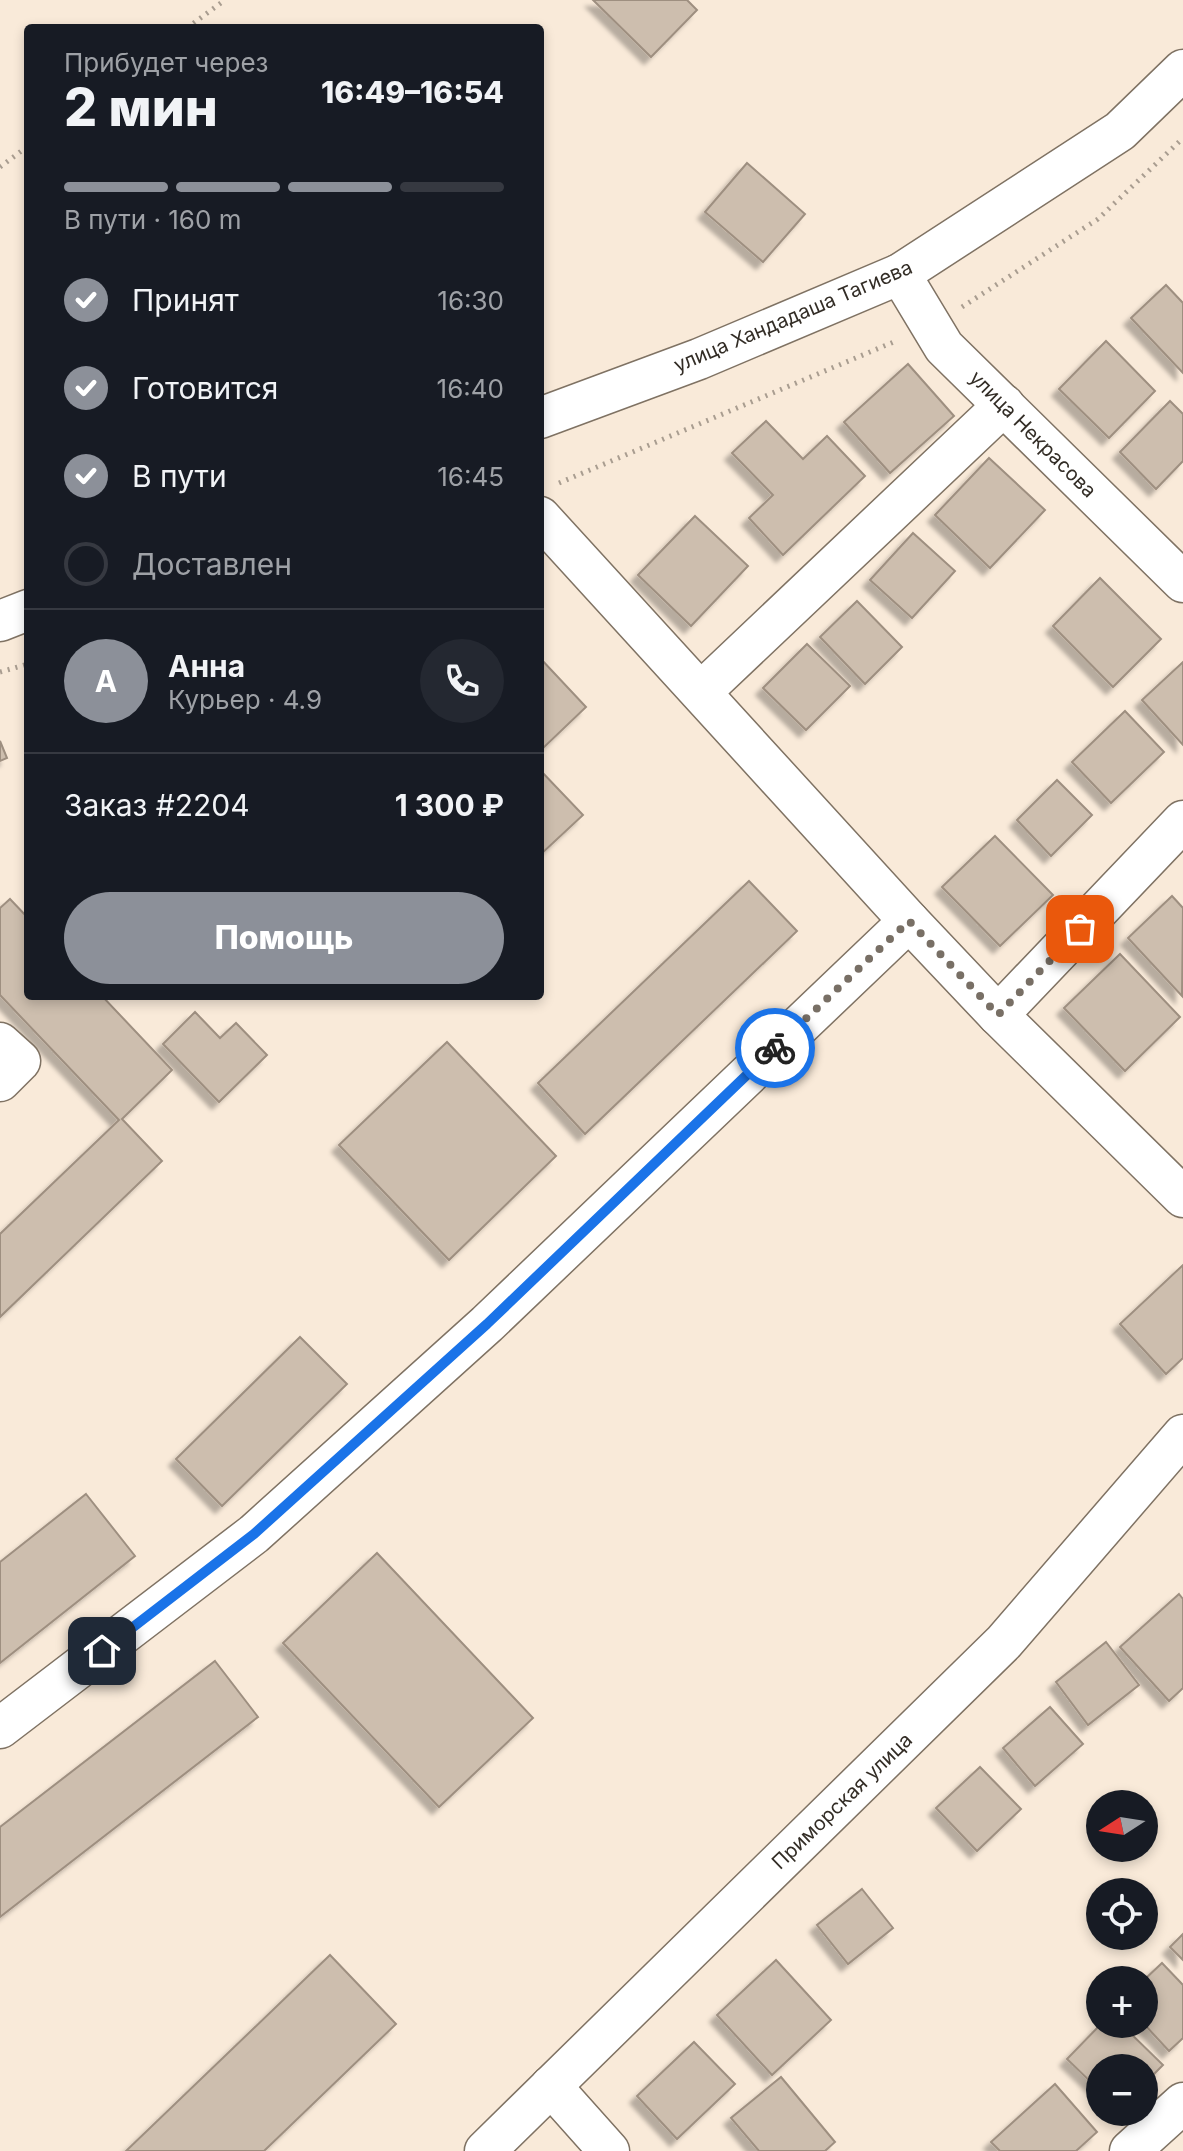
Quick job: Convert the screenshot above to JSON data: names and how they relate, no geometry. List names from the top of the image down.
{
  "streets": {
    "street": ["улица Хандадаша Тагиева", "улица Некрасова", "Приморская улица"]
  },
  "crossings": [
    ["улица Хандадаша Тагиева", "улица Некрасова"]
  ],
  "north": "left",
  "page": {
    "heading": ["2 мин", "Прибудет через", "16:49–16:54"],
    "panel": [
      "Анна",
      "Курьер · 4.9",
      "Заказ #2204",
      "1 300 ₽"
    ],
    "bar": "В пути · 160 m",
    "list": [
      ["Принят", "16:30"],
      ["Готовится", "16:40"],
      ["В пути", "16:45"],
      "Доставлен"
    ],
    "round": "А",
    "buttons": "Помощь",
    "map_buttons": ["+", "−"]
  }
}
